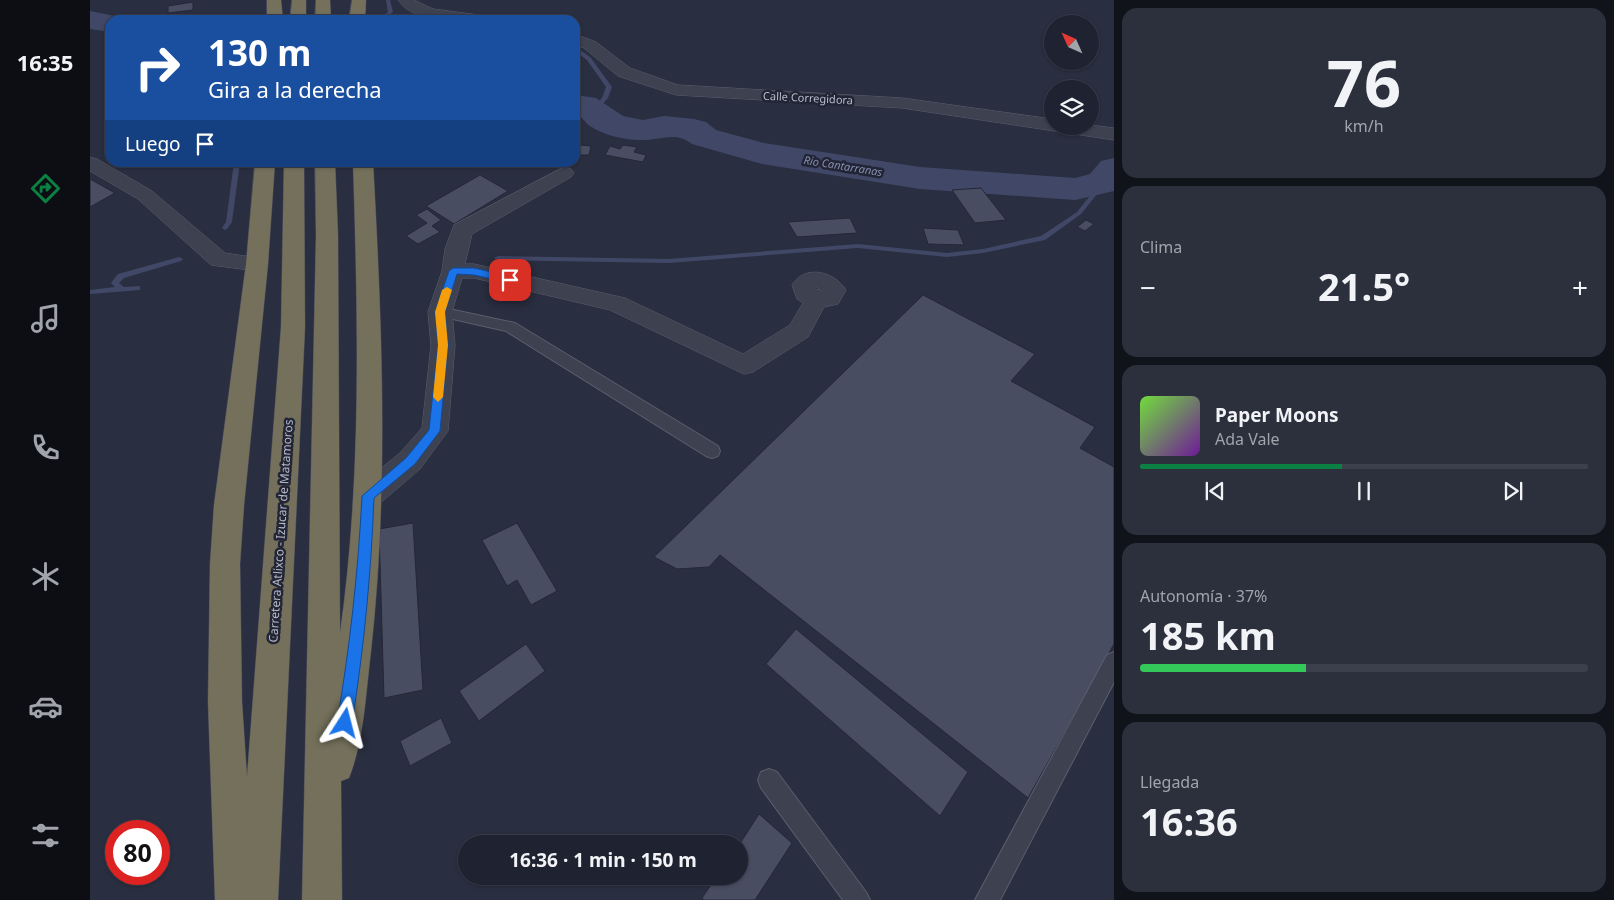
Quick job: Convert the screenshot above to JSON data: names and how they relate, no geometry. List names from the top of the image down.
{
  "streets": {
    "highway": ["Carretera Atlixco - Izucar de Matamoros"],
    "street": ["Calle Corregidora"]
  },
  "water": ["Rio Cantarranas"],
  "north": "top left",
  "page": {
    "tabs": "16:35",
    "tile": [
      ["76", "km/h"],
      "Clima",
      ["Autonomía · 37%", "185 km"],
      ["Llegada", "16:36"]
    ],
    "turn": ["130 m", "Gira a la derecha"],
    "then": "Luego",
    "heat": ["−", "21.5°", "+"],
    "song": ["Paper Moons", "Ada Vale"],
    "limit": "80",
    "trip": "16:36 · 1 min · 150 m"
  }
}
